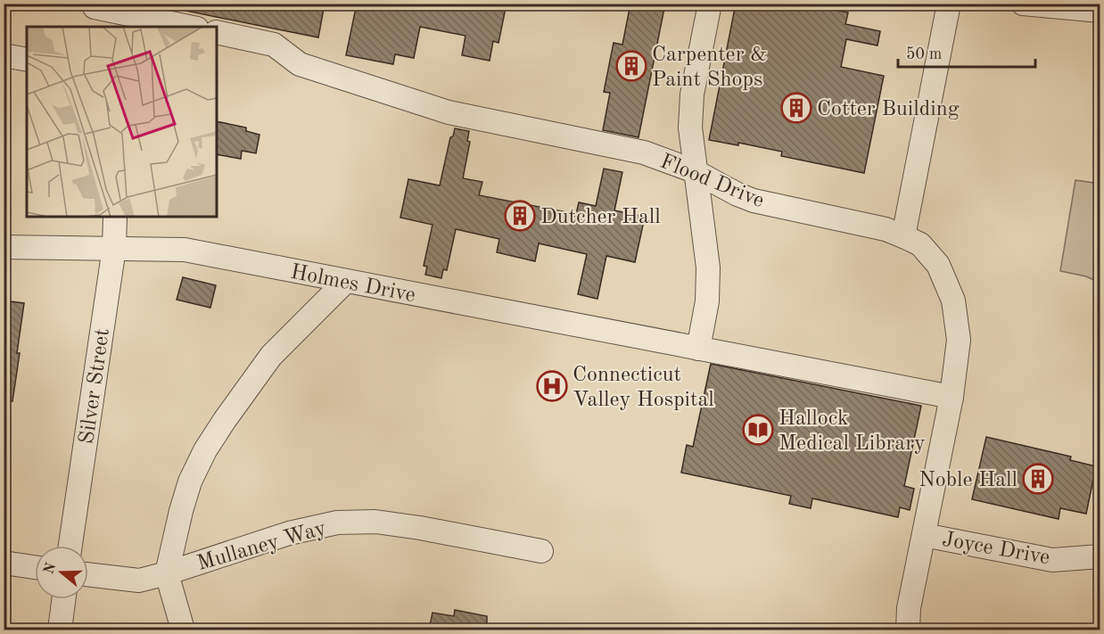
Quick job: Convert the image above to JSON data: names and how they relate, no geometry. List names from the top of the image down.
{
  "streets": {
    "street": [
      "Flood Drive",
      "Holmes Drive",
      "Silver Street",
      "Mullaney Way",
      "Joyce Drive"
    ]
  },
  "crossings": [
    ["Flood Drive", "Holmes Drive"],
    ["Flood Drive", "Joyce Drive"],
    ["Holmes Drive", "Silver Street"]
  ],
  "places": {
    "building": [
      "Carpenter & Paint Shops",
      "Cotter Building",
      "Dutcher Hall",
      "Noble Hall"
    ],
    "hospital": ["Connecticut Valley Hospital"],
    "library": ["Hallock Medical Library"]
  },
  "scale_bar": "50 m",
  "north": "left"
}
